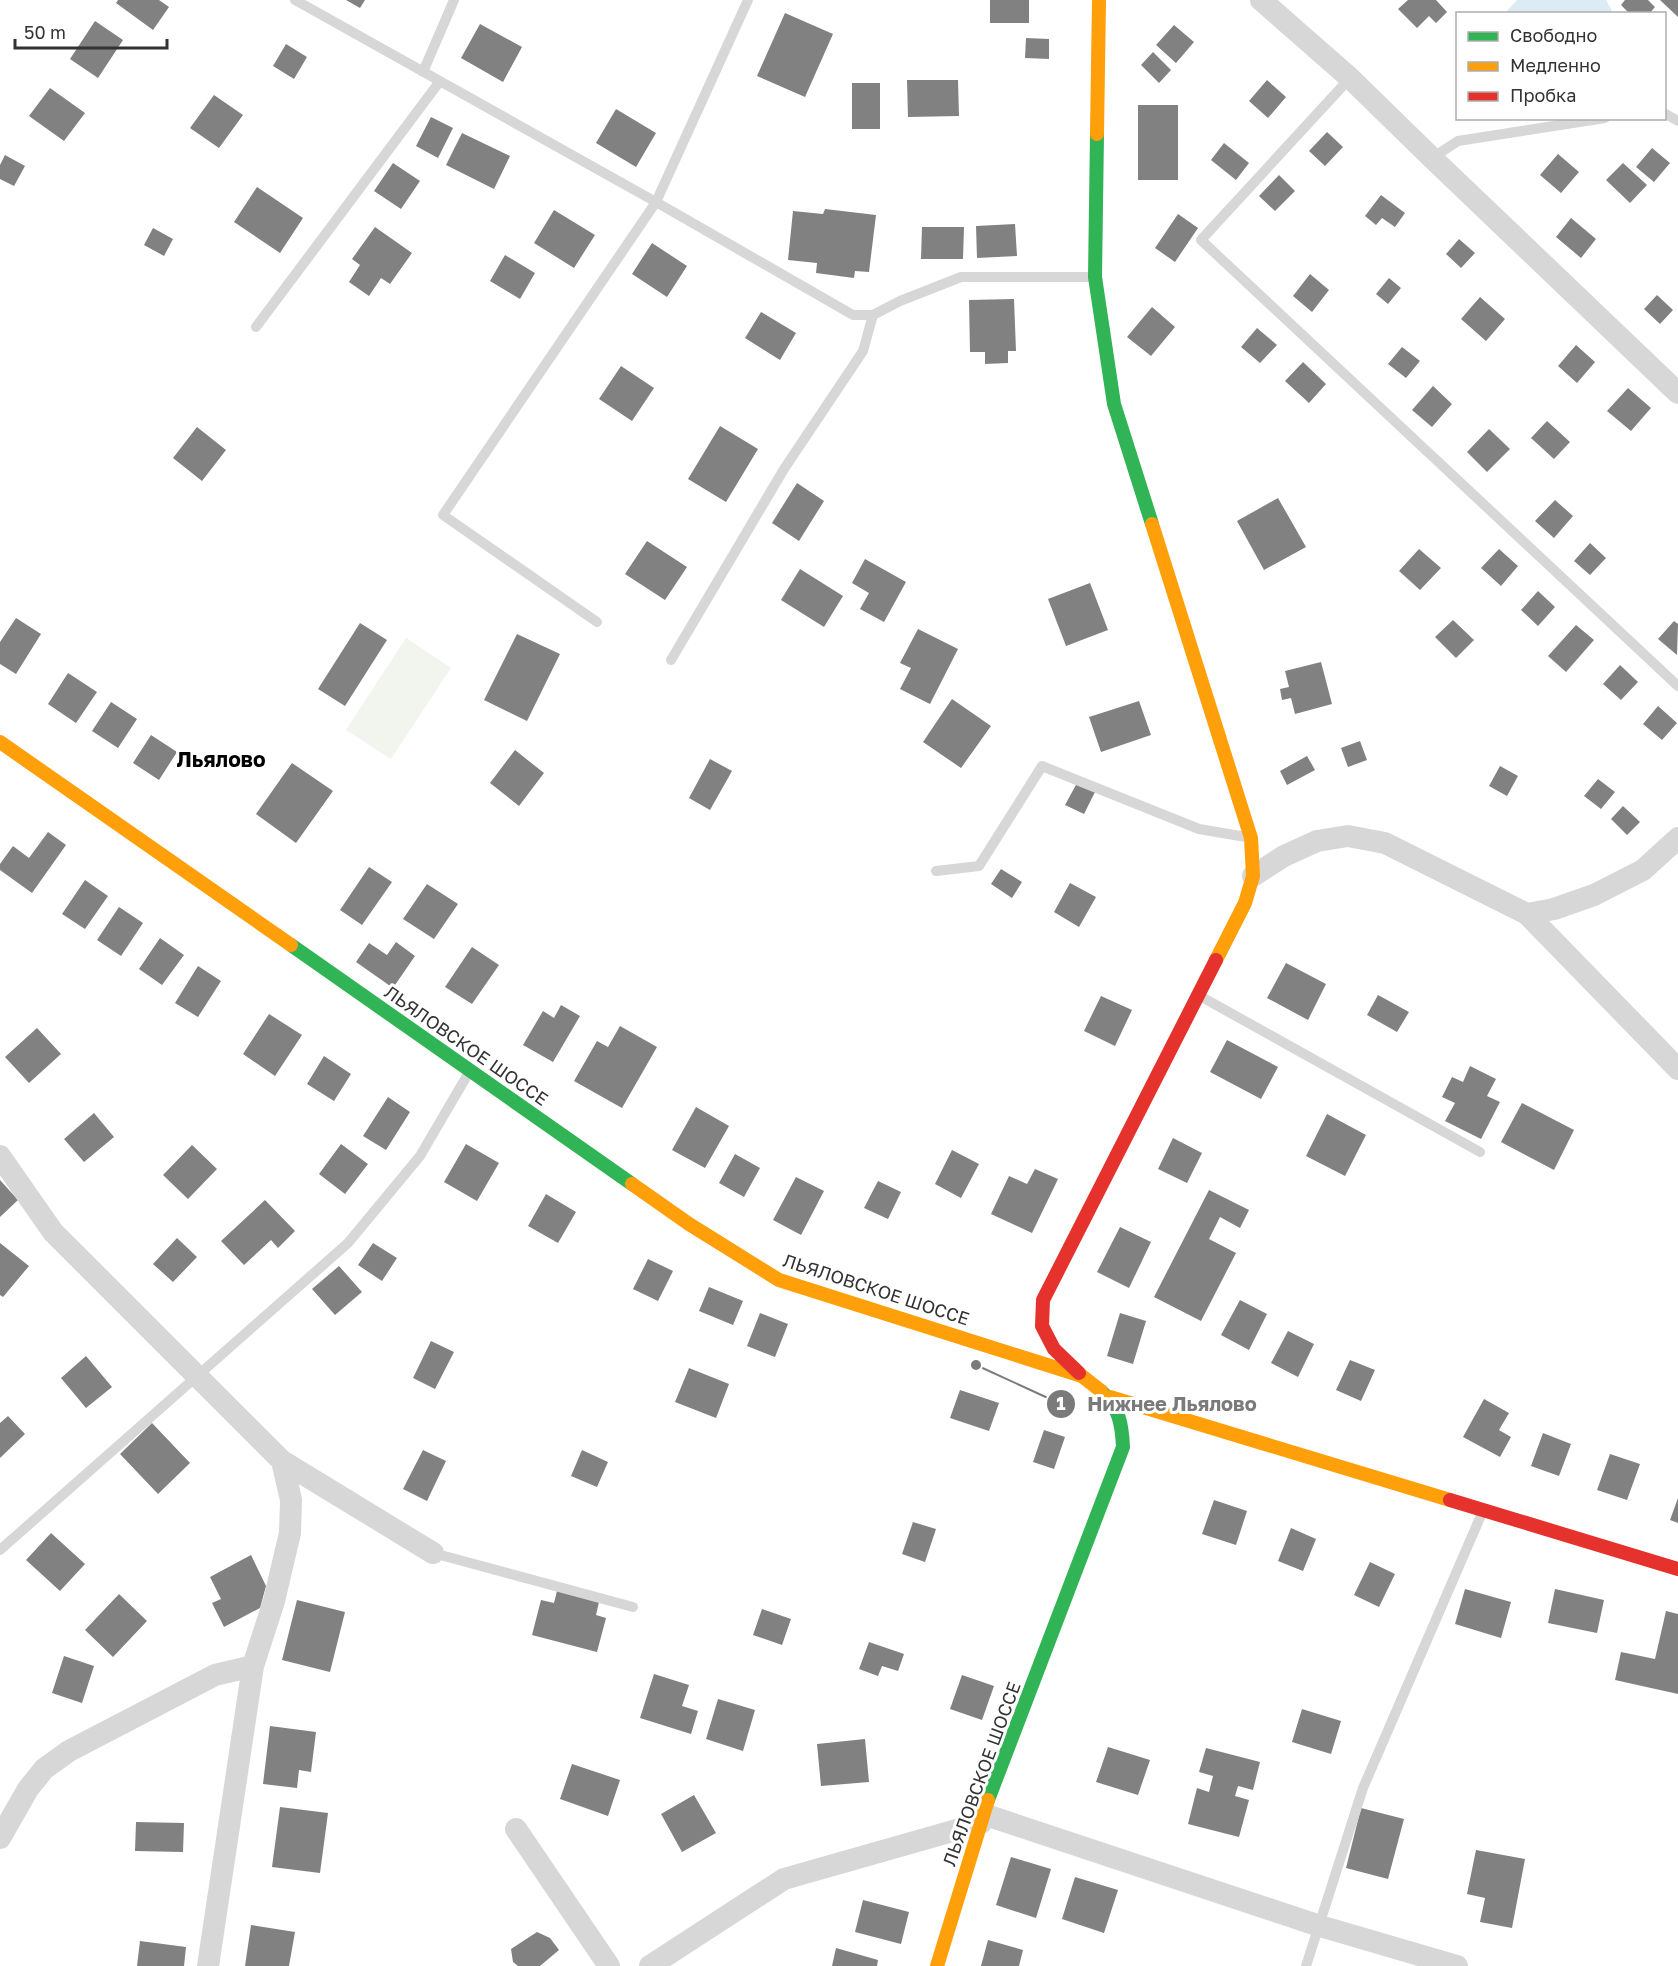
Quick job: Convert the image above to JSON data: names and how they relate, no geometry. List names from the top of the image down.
{
  "streets": {
    "street": ["ЛЬЯЛОВСКОЕ ШОССЕ"]
  },
  "districts": ["Льялово"],
  "places": ["Нижнее Льялово"],
  "legend": ["Свободно", "Медленно", "Пробка"],
  "scale_bar": "50 m"
}
